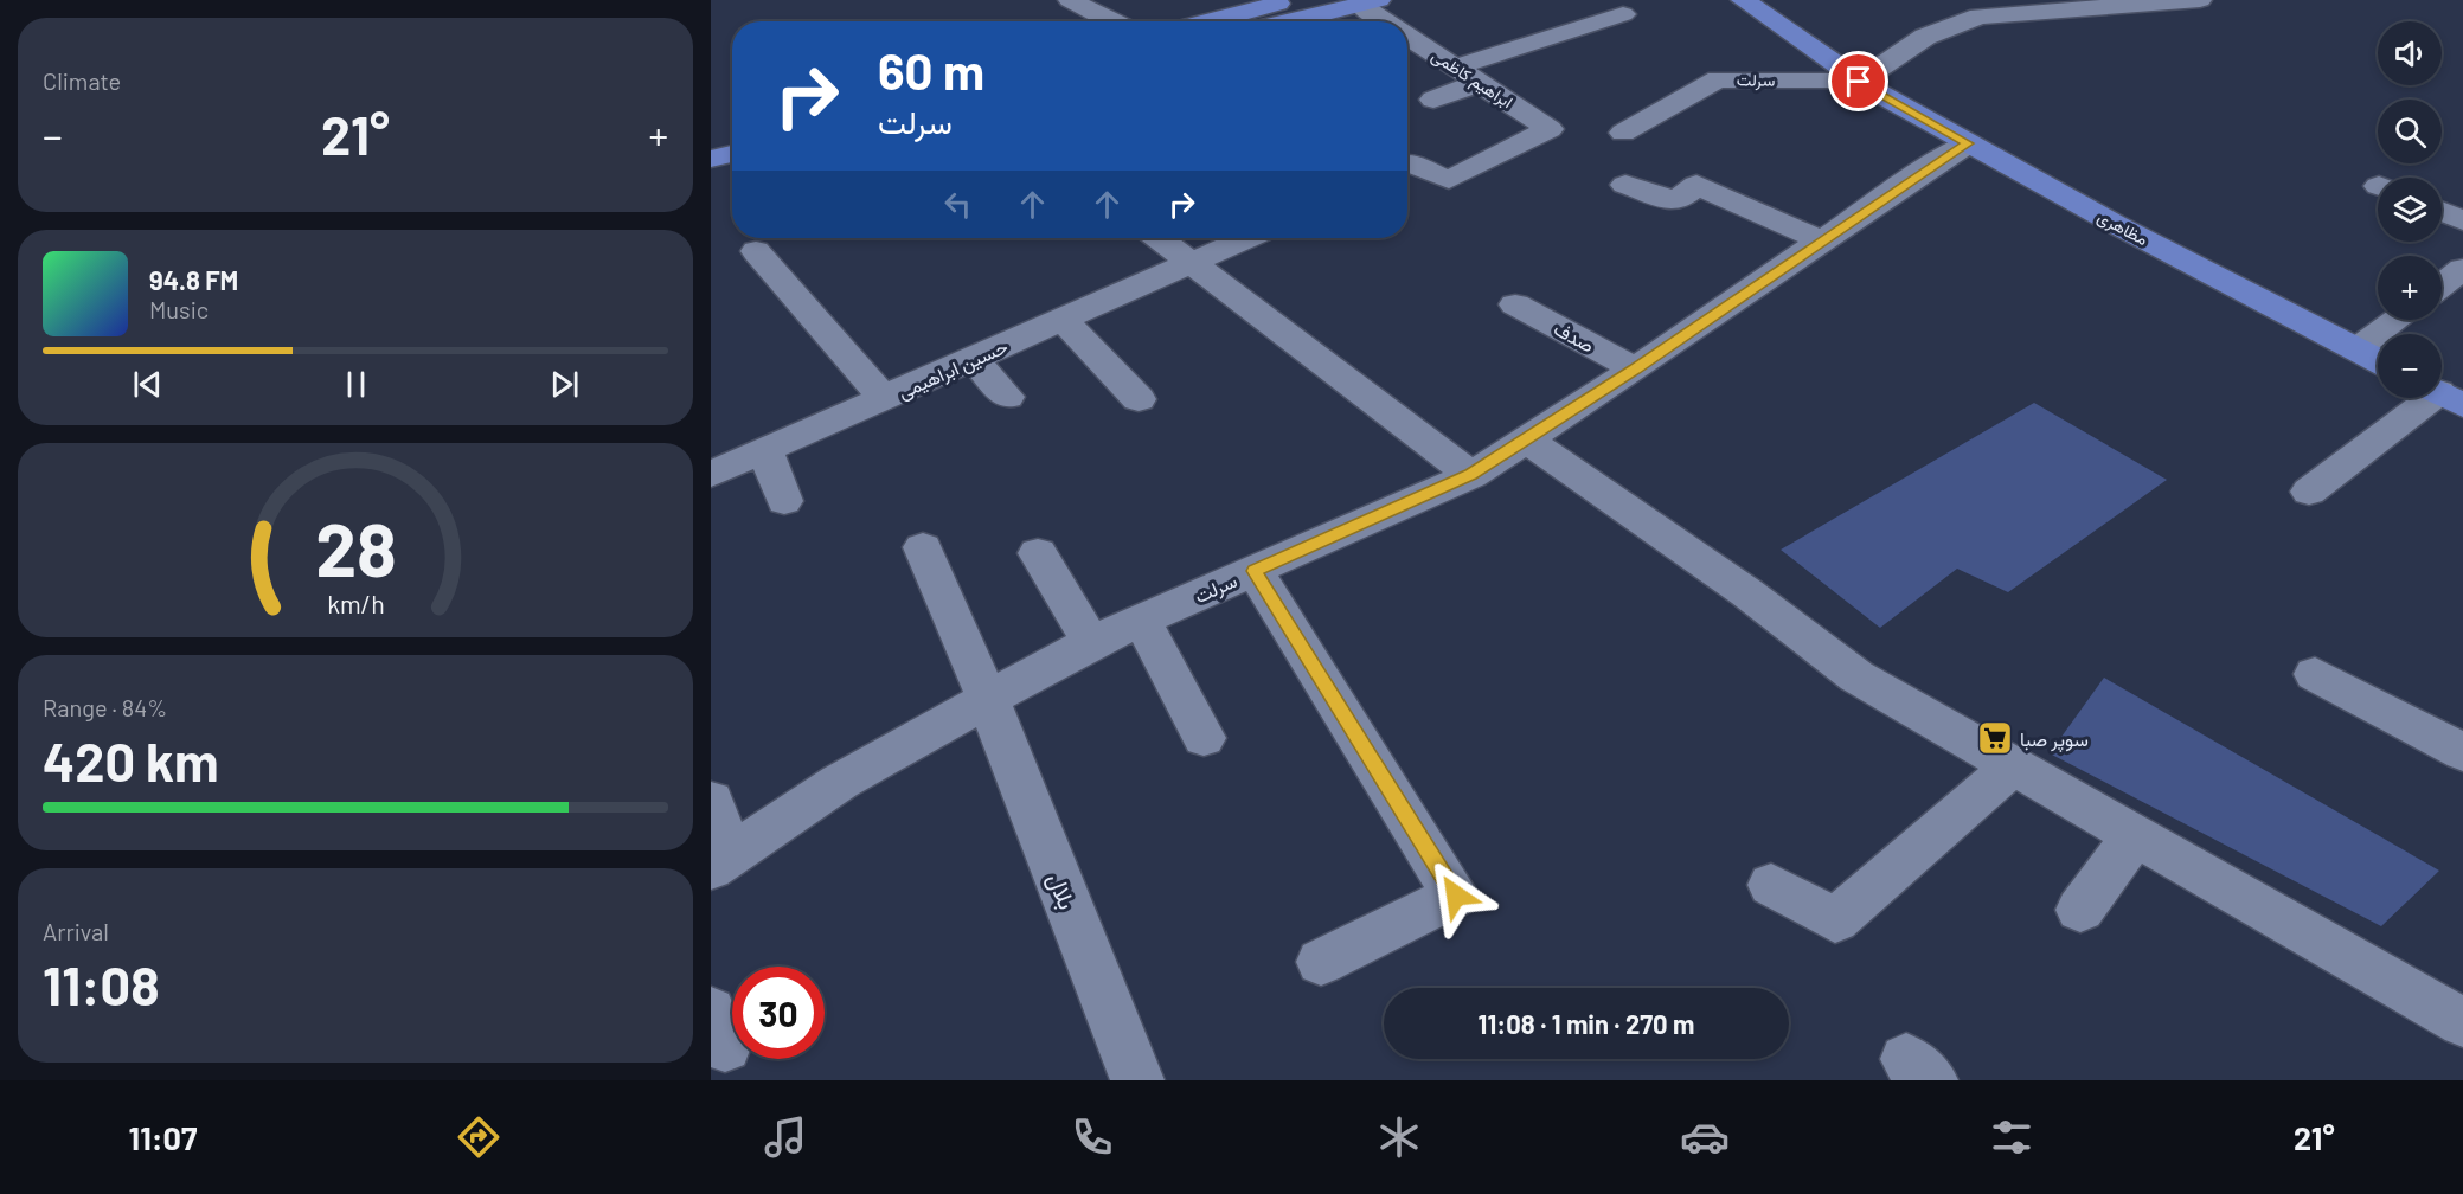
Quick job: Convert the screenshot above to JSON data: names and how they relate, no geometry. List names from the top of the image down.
{
  "streets": {
    "main road": ["مظاهری"],
    "street": [
      "ابراهیم کاظمی",
      "سرلت",
      "صدف",
      "حسین ابراهیمی",
      "بلال"
    ]
  },
  "crossings": [
    ["سرلت", "مظاهری"],
    ["سرلت", "صدف"],
    ["سرلت", "بلال"]
  ],
  "places": {
    "supermarket": ["سوپر صبا"]
  },
  "page": {
    "tile": [
      "Climate",
      ["Range · 84%", "420 km"],
      ["Arrival", "11:08"]
    ],
    "map_buttons": ["+", "−"],
    "turn": ["60 m", "سرلت"],
    "heat": ["−", "21°", "+"],
    "song": ["94.8 FM", "Music"],
    "limit": "30",
    "trip": "11:08 · 1 min · 270 m",
    "tabs": ["11:07", "21°"],
    "gauge": ["28", "km/h"]
  }
}
